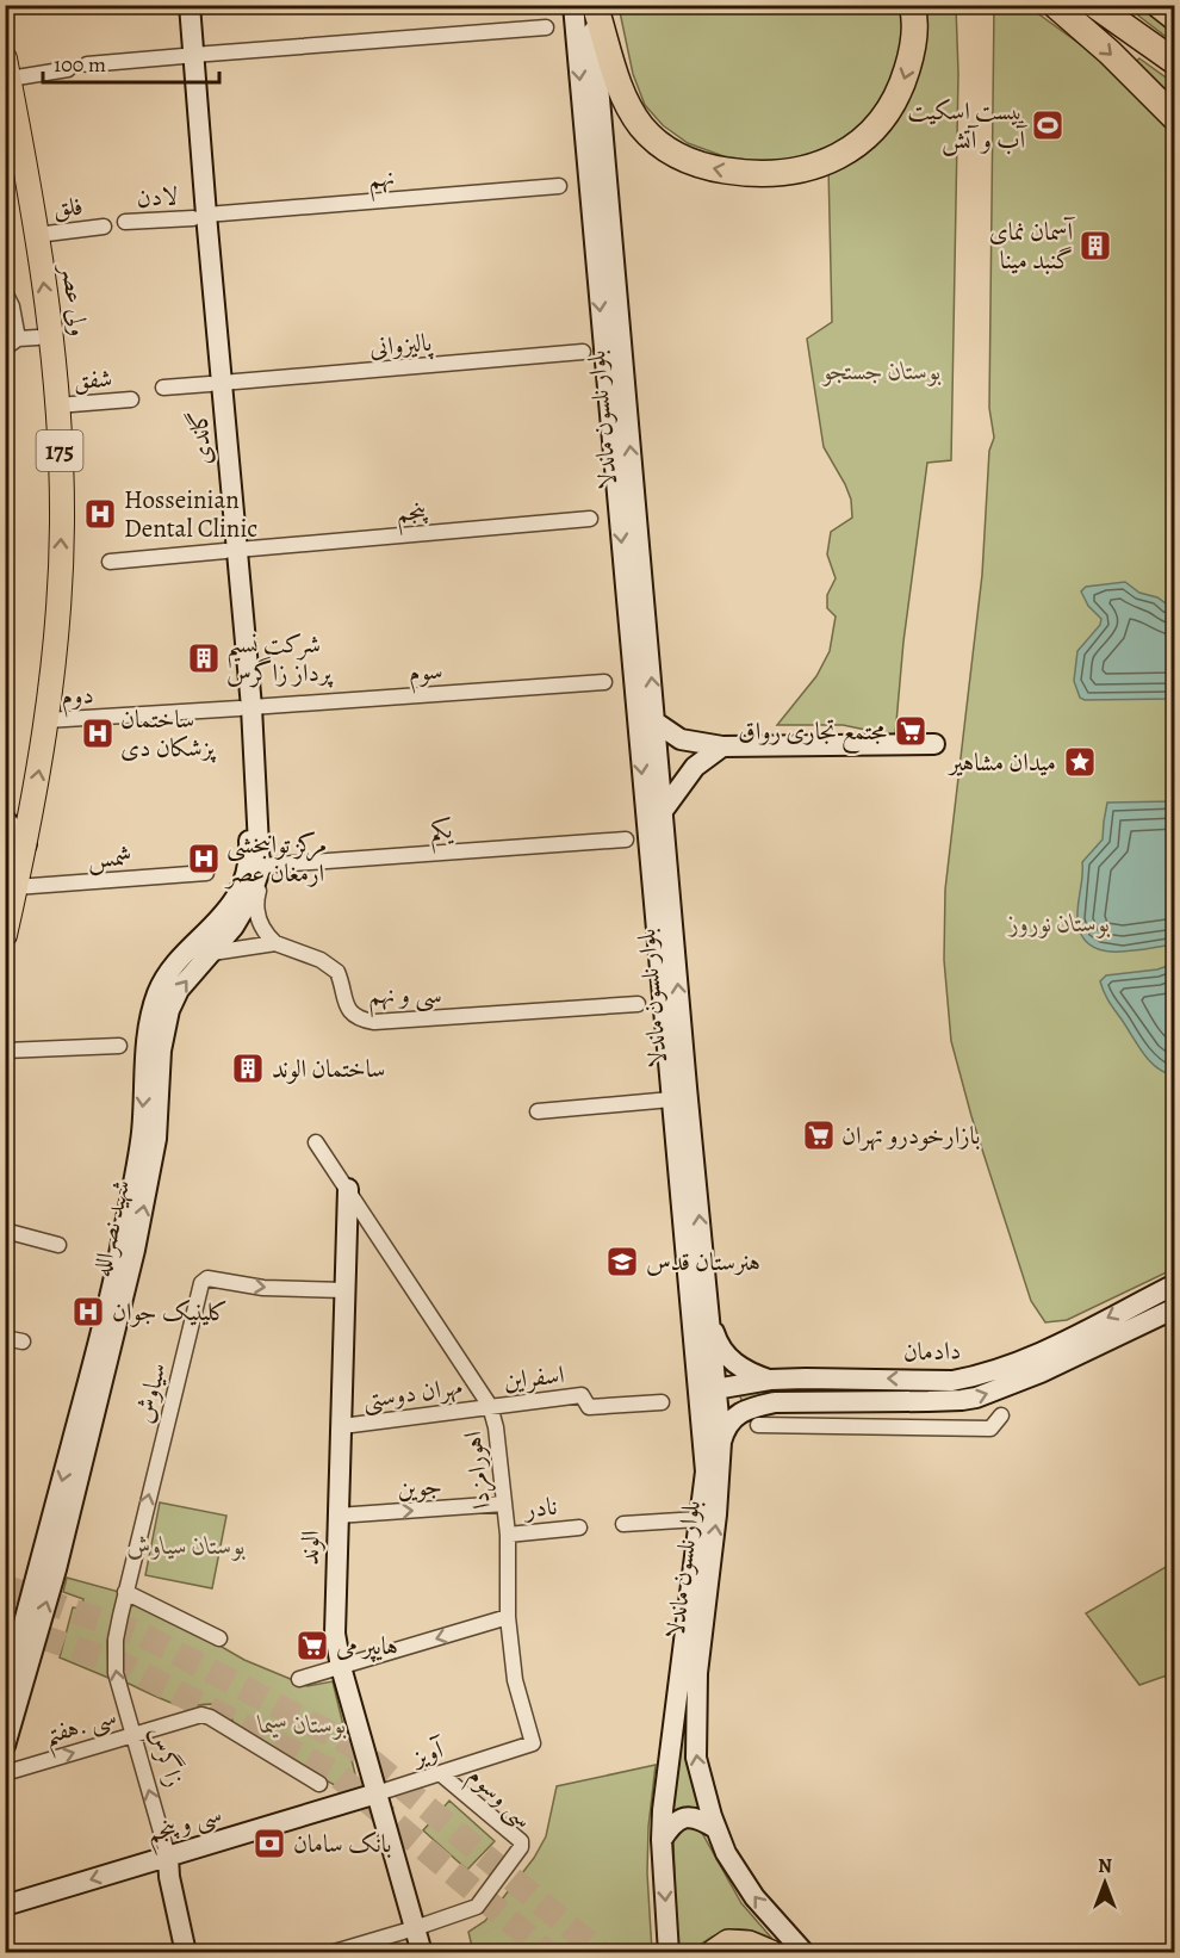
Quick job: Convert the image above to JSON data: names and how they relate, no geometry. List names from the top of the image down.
{
  "streets": {
    "main road": [
      "ولی عصر",
      "بلوار نلسون ماندلا",
      "گاندی",
      "175",
      "شهید نصرالله",
      "دادمان",
      "الوند",
      "زاگرس",
      "سی و پنجم"
    ],
    "street": [
      "نهم",
      "لادن",
      "فلق",
      "پالیزوانی",
      "شفق",
      "پنجم",
      "سوم",
      "دوم",
      "یکم",
      "شمس",
      "سی و نهم",
      "اسفراین",
      "سیاوش",
      "مهران دوستی",
      "اهورامزدا",
      "جوین",
      "نادر",
      "سی .هفتم",
      "آویز",
      "سی وسوم"
    ]
  },
  "crossings": [
    ["نهم", "لادن"],
    ["نهم", "گاندی"],
    ["لادن", "گاندی"],
    ["فلق", "ولی عصر"],
    ["ولی عصر", "شفق"],
    ["ولی عصر", "دوم"],
    ["ولی عصر", "شمس"],
    ["پالیزوانی", "گاندی"],
    ["بلوار نلسون ماندلا", "دادمان"],
    ["گاندی", "پنجم"],
    ["گاندی", "سوم"],
    ["گاندی", "دوم"],
    ["گاندی", "یکم"],
    ["گاندی", "شهید نصرالله"],
    ["سوم", "دوم"],
    ["یکم", "شهید نصرالله"],
    ["سی و نهم", "شهید نصرالله"],
    ["اسفراین", "مهران دوستی"],
    ["اسفراین", "اهورامزدا"],
    ["سیاوش", "الوند"],
    ["سیاوش", "زاگرس"],
    ["مهران دوستی", "اهورامزدا"],
    ["مهران دوستی", "الوند"],
    ["اهورامزدا", "جوین"],
    ["اهورامزدا", "نادر"],
    ["اهورامزدا", "الوند"],
    ["اهورامزدا", "آویز"],
    ["جوین", "الوند"],
    ["الوند", "آویز"],
    ["الوند", "سی وسوم"],
    ["الوند", "سی و پنجم"],
    ["سی .هفتم", "زاگرس"],
    ["آویز", "سی وسوم"],
    ["آویز", "سی و پنجم"],
    ["زاگرس", "سی و پنجم"]
  ],
  "one_way": [
    "ولی عصر",
    "سیاوش",
    "سی .هفتم",
    "زاگرس",
    "سی و پنجم"
  ],
  "parks": [
    "بوستان جستجو",
    "بوستان نوروز",
    "بوستان سیاوش",
    "بوستان سیما"
  ],
  "places": {
    "sports": ["پیست اسکیت آب و آتش"],
    "building": ["آسمان نمای گنبد مینا", "شرکت نسیم پرداز زاگرس", "ساختمان الوند"],
    "hospital": [
      "Hosseinian Dental Clinic",
      "ساختمان پزشکان دی",
      "مرکز توانبخشی ارمغان عصر",
      "کلینیک جوان"
    ],
    "supermarket": ["مجتمع تجاری رواق", "بازارخودرو تهران", "هایپر می"],
    "place": ["میدان مشاهیر"],
    "school or university": ["هنرستان قدس"],
    "bank": ["بانک سامان"]
  },
  "scale_bar": "100 m",
  "north": "top"
}
